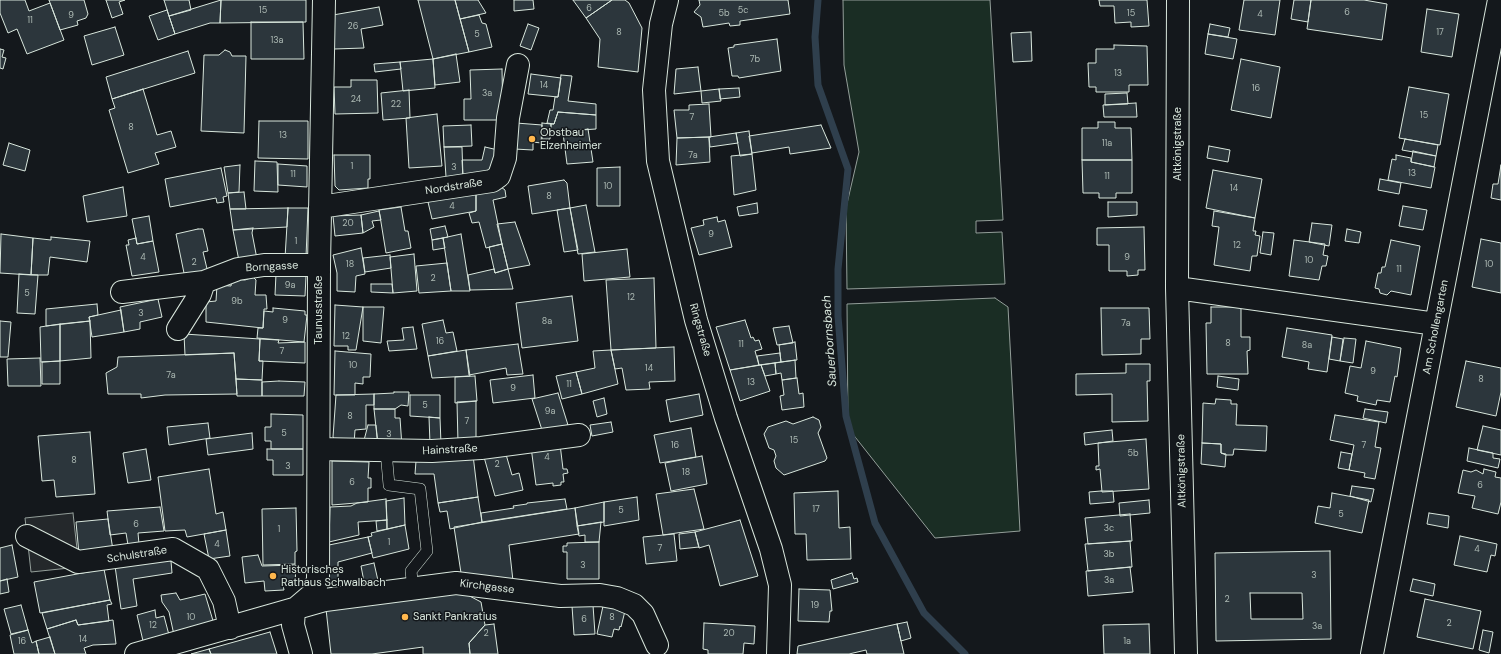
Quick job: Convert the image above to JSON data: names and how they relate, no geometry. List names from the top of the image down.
{
  "streets": {
    "street": [
      "Altkönigstraße",
      "Nordstraße",
      "Borngasse",
      "Taunusstraße",
      "Am Schollengarten",
      "Ringstraße",
      "Hainstraße",
      "Schulstraße",
      "Kirchgasse"
    ]
  },
  "crossings": [
    ["Nordstraße", "Taunusstraße"],
    ["Borngasse", "Taunusstraße"],
    ["Taunusstraße", "Hainstraße"],
    ["Taunusstraße", "Kirchgasse"]
  ],
  "water": ["Sauerbornsbach"],
  "places": ["Obstbau Elzenheimer", "Historisches Rathaus Schwalbach", "Sankt Pankratius"],
  "house_numbers": [
    "6",
    "15",
    "5c",
    "6",
    "5b",
    "15",
    "4",
    "9",
    "11",
    "26",
    "8",
    "17",
    "5",
    "13a",
    "7b",
    "13",
    "14",
    "16",
    "3a",
    "24",
    "22",
    "15",
    "7",
    "8",
    "13",
    "11a",
    "7a",
    "1",
    "3",
    "13",
    "11",
    "11",
    "10",
    "14",
    "8",
    "4",
    "20",
    "9",
    "1",
    "12",
    "4",
    "9",
    "10",
    "2",
    "18",
    "10",
    "11",
    "2",
    "9a",
    "5",
    "12",
    "9b",
    "3",
    "9",
    "8a",
    "7a",
    "12",
    "16",
    "8",
    "11",
    "8a",
    "7",
    "10",
    "14",
    "9",
    "7a",
    "8",
    "13",
    "11",
    "9",
    "5",
    "9a",
    "8",
    "7",
    "5",
    "3",
    "15",
    "16",
    "7",
    "5b",
    "4",
    "8",
    "2",
    "3",
    "18",
    "6",
    "6",
    "17",
    "5",
    "5",
    "6",
    "3c",
    "1",
    "1",
    "4",
    "7",
    "4",
    "3b",
    "3",
    "3",
    "3a",
    "2",
    "19",
    "10",
    "8",
    "6",
    "2",
    "12",
    "3a",
    "2",
    "20",
    "14",
    "16",
    "1a"
  ]
}
